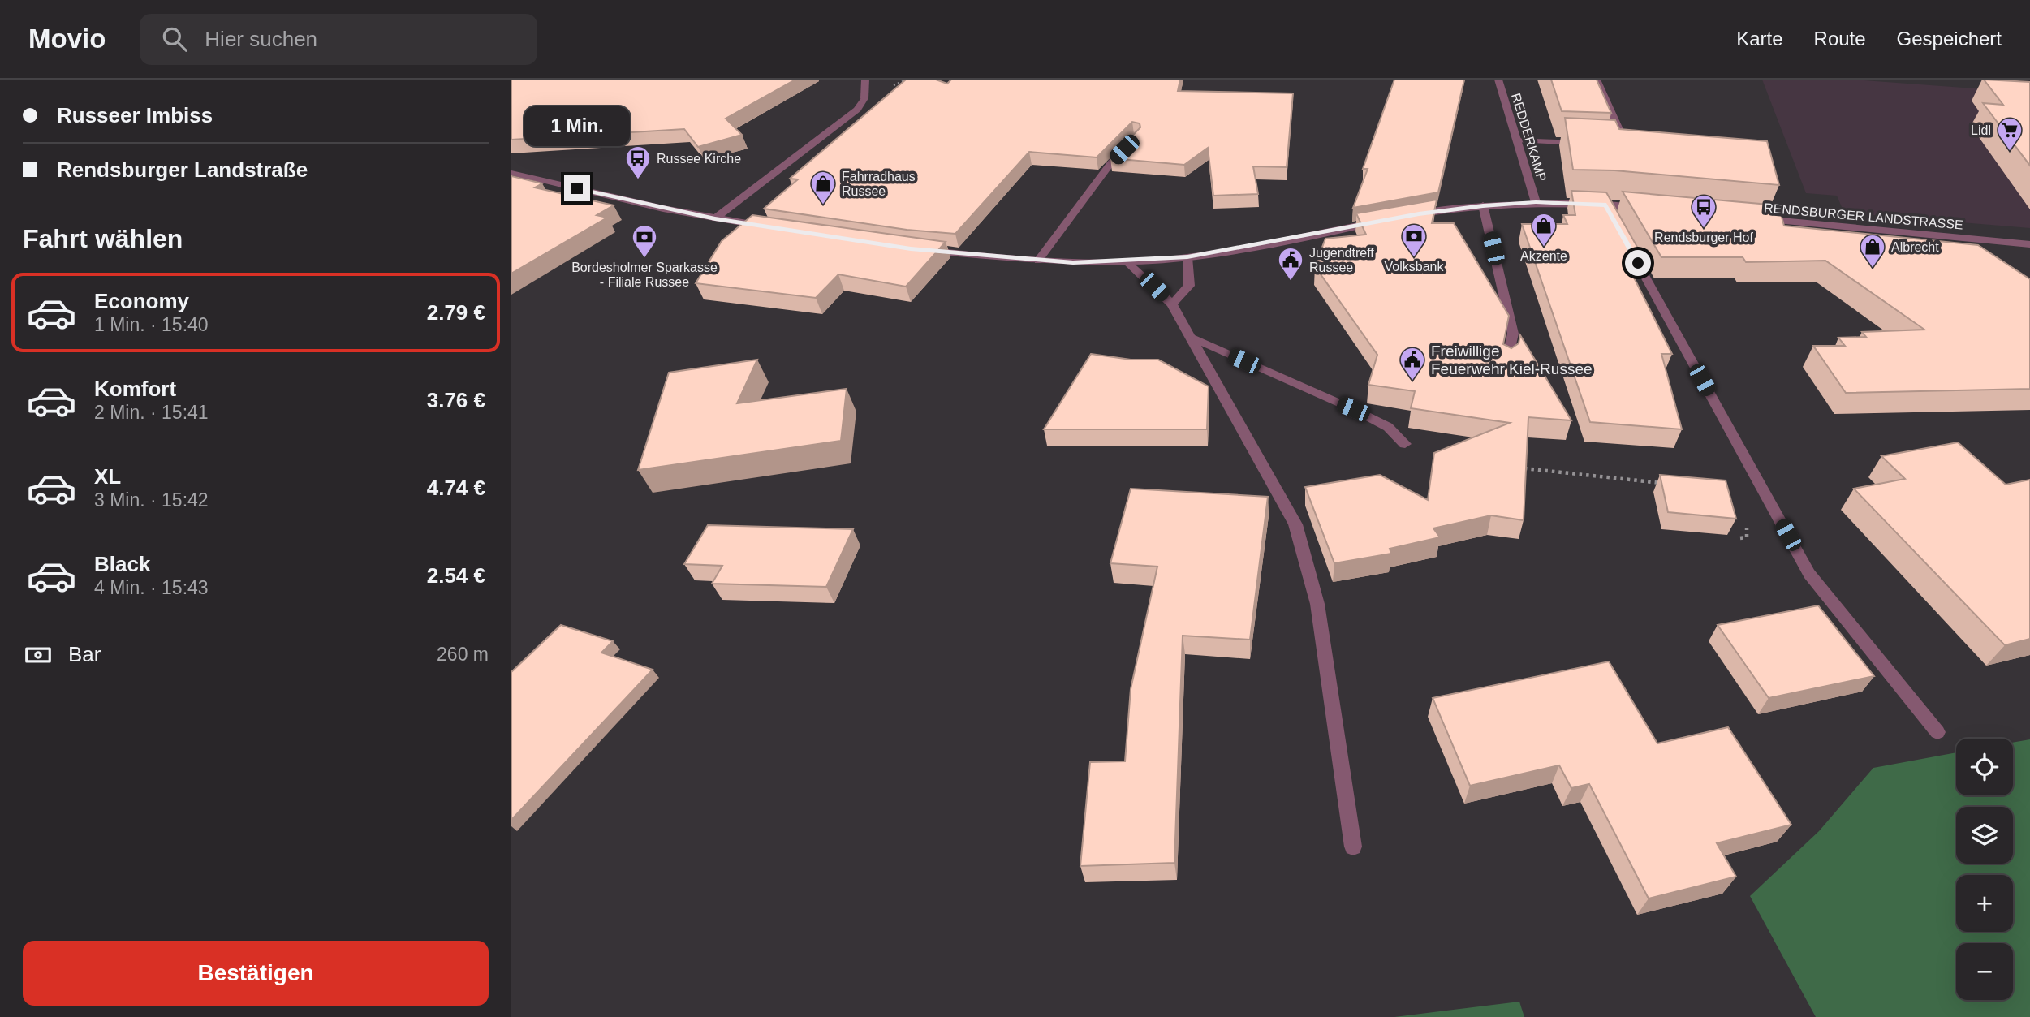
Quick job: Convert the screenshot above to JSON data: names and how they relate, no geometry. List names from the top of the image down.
{
  "streets": {
    "street": ["REDDERKAMP", "RENDSBURGER LANDSTRASSE"]
  },
  "places": {
    "supermarket": ["Lidl"],
    "bus stop": ["Russee Kirche", "Rendsburger Hof"],
    "shop": ["Fahrradhaus Russee", "Akzente", "Albrecht"],
    "bank": ["Volksbank", "Bordesholmer Sparkasse - Filiale Russee"],
    "public building": ["Jugendtreff Russee", "Freiwillige Feuerwehr Kiel-Russee"]
  },
  "page": {
    "header": "Movio",
    "search": "Hier suchen",
    "nav": ["Karte", "Route", "Gespeichert"],
    "banner": ["Russeer Imbiss", "Rendsburger Landstraße"],
    "bubble": "1 Min.",
    "heading": "Fahrt wählen",
    "list": [
      {
        "name": "Economy",
        "note": "1 Min. · 15:40",
        "value": "2.79 €"
      },
      {
        "name": "Komfort",
        "note": "2 Min. · 15:41",
        "value": "3.76 €"
      },
      {
        "name": "XL",
        "note": "3 Min. · 15:42",
        "value": "4.74 €"
      },
      {
        "name": "Black",
        "note": "4 Min. · 15:43",
        "value": "2.54 €"
      }
    ],
    "pay": ["Bar", "260 m"],
    "map_buttons": ["+", "−"],
    "buttons": "Bestätigen"
  }
}
